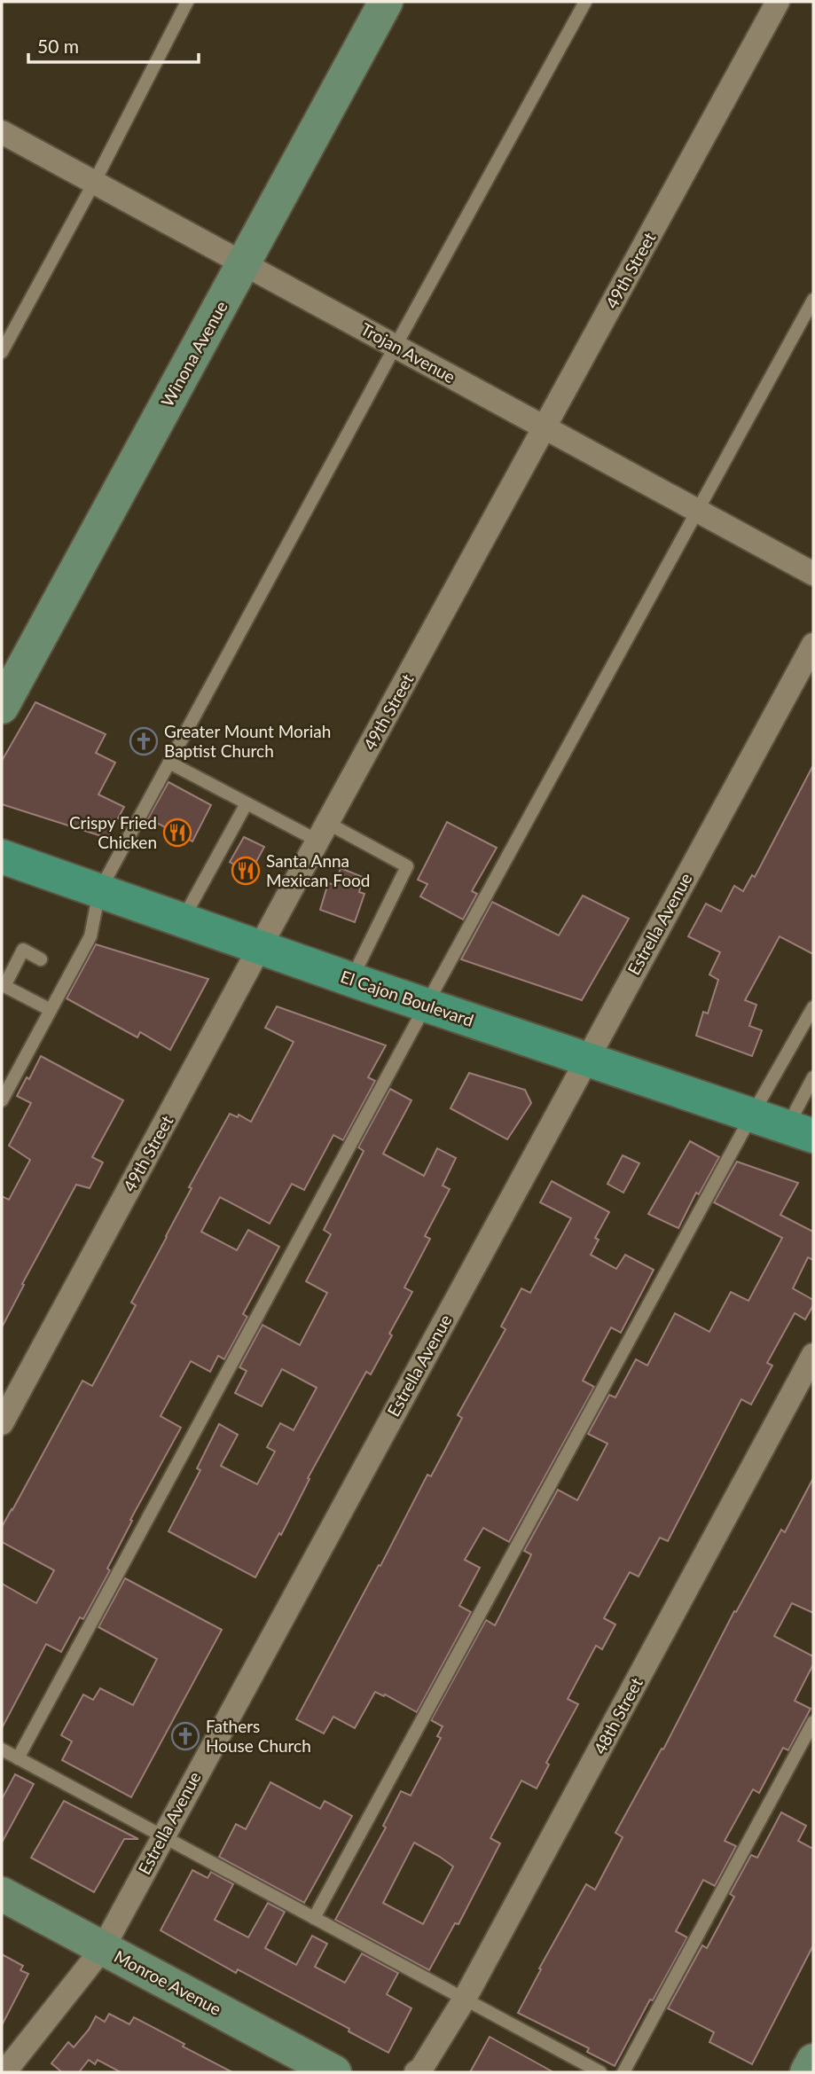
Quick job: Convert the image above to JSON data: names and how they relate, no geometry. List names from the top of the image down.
{
  "streets": {
    "main road": ["El Cajon Boulevard"],
    "street": [
      "49th Street",
      "Trojan Avenue",
      "Winona Avenue",
      "Estrella Avenue",
      "48th Street",
      "Monroe Avenue"
    ]
  },
  "crossings": [
    ["49th Street", "Trojan Avenue"],
    ["49th Street", "El Cajon Boulevard"],
    ["Trojan Avenue", "Winona Avenue"],
    ["Estrella Avenue", "El Cajon Boulevard"],
    ["Estrella Avenue", "Monroe Avenue"]
  ],
  "places": {
    "church": ["Greater Mount Moriah Baptist Church", "Fathers House Church"],
    "restaurant": ["Crispy Fried Chicken", "Santa Anna Mexican Food"]
  },
  "scale_bar": "50 m"
}
